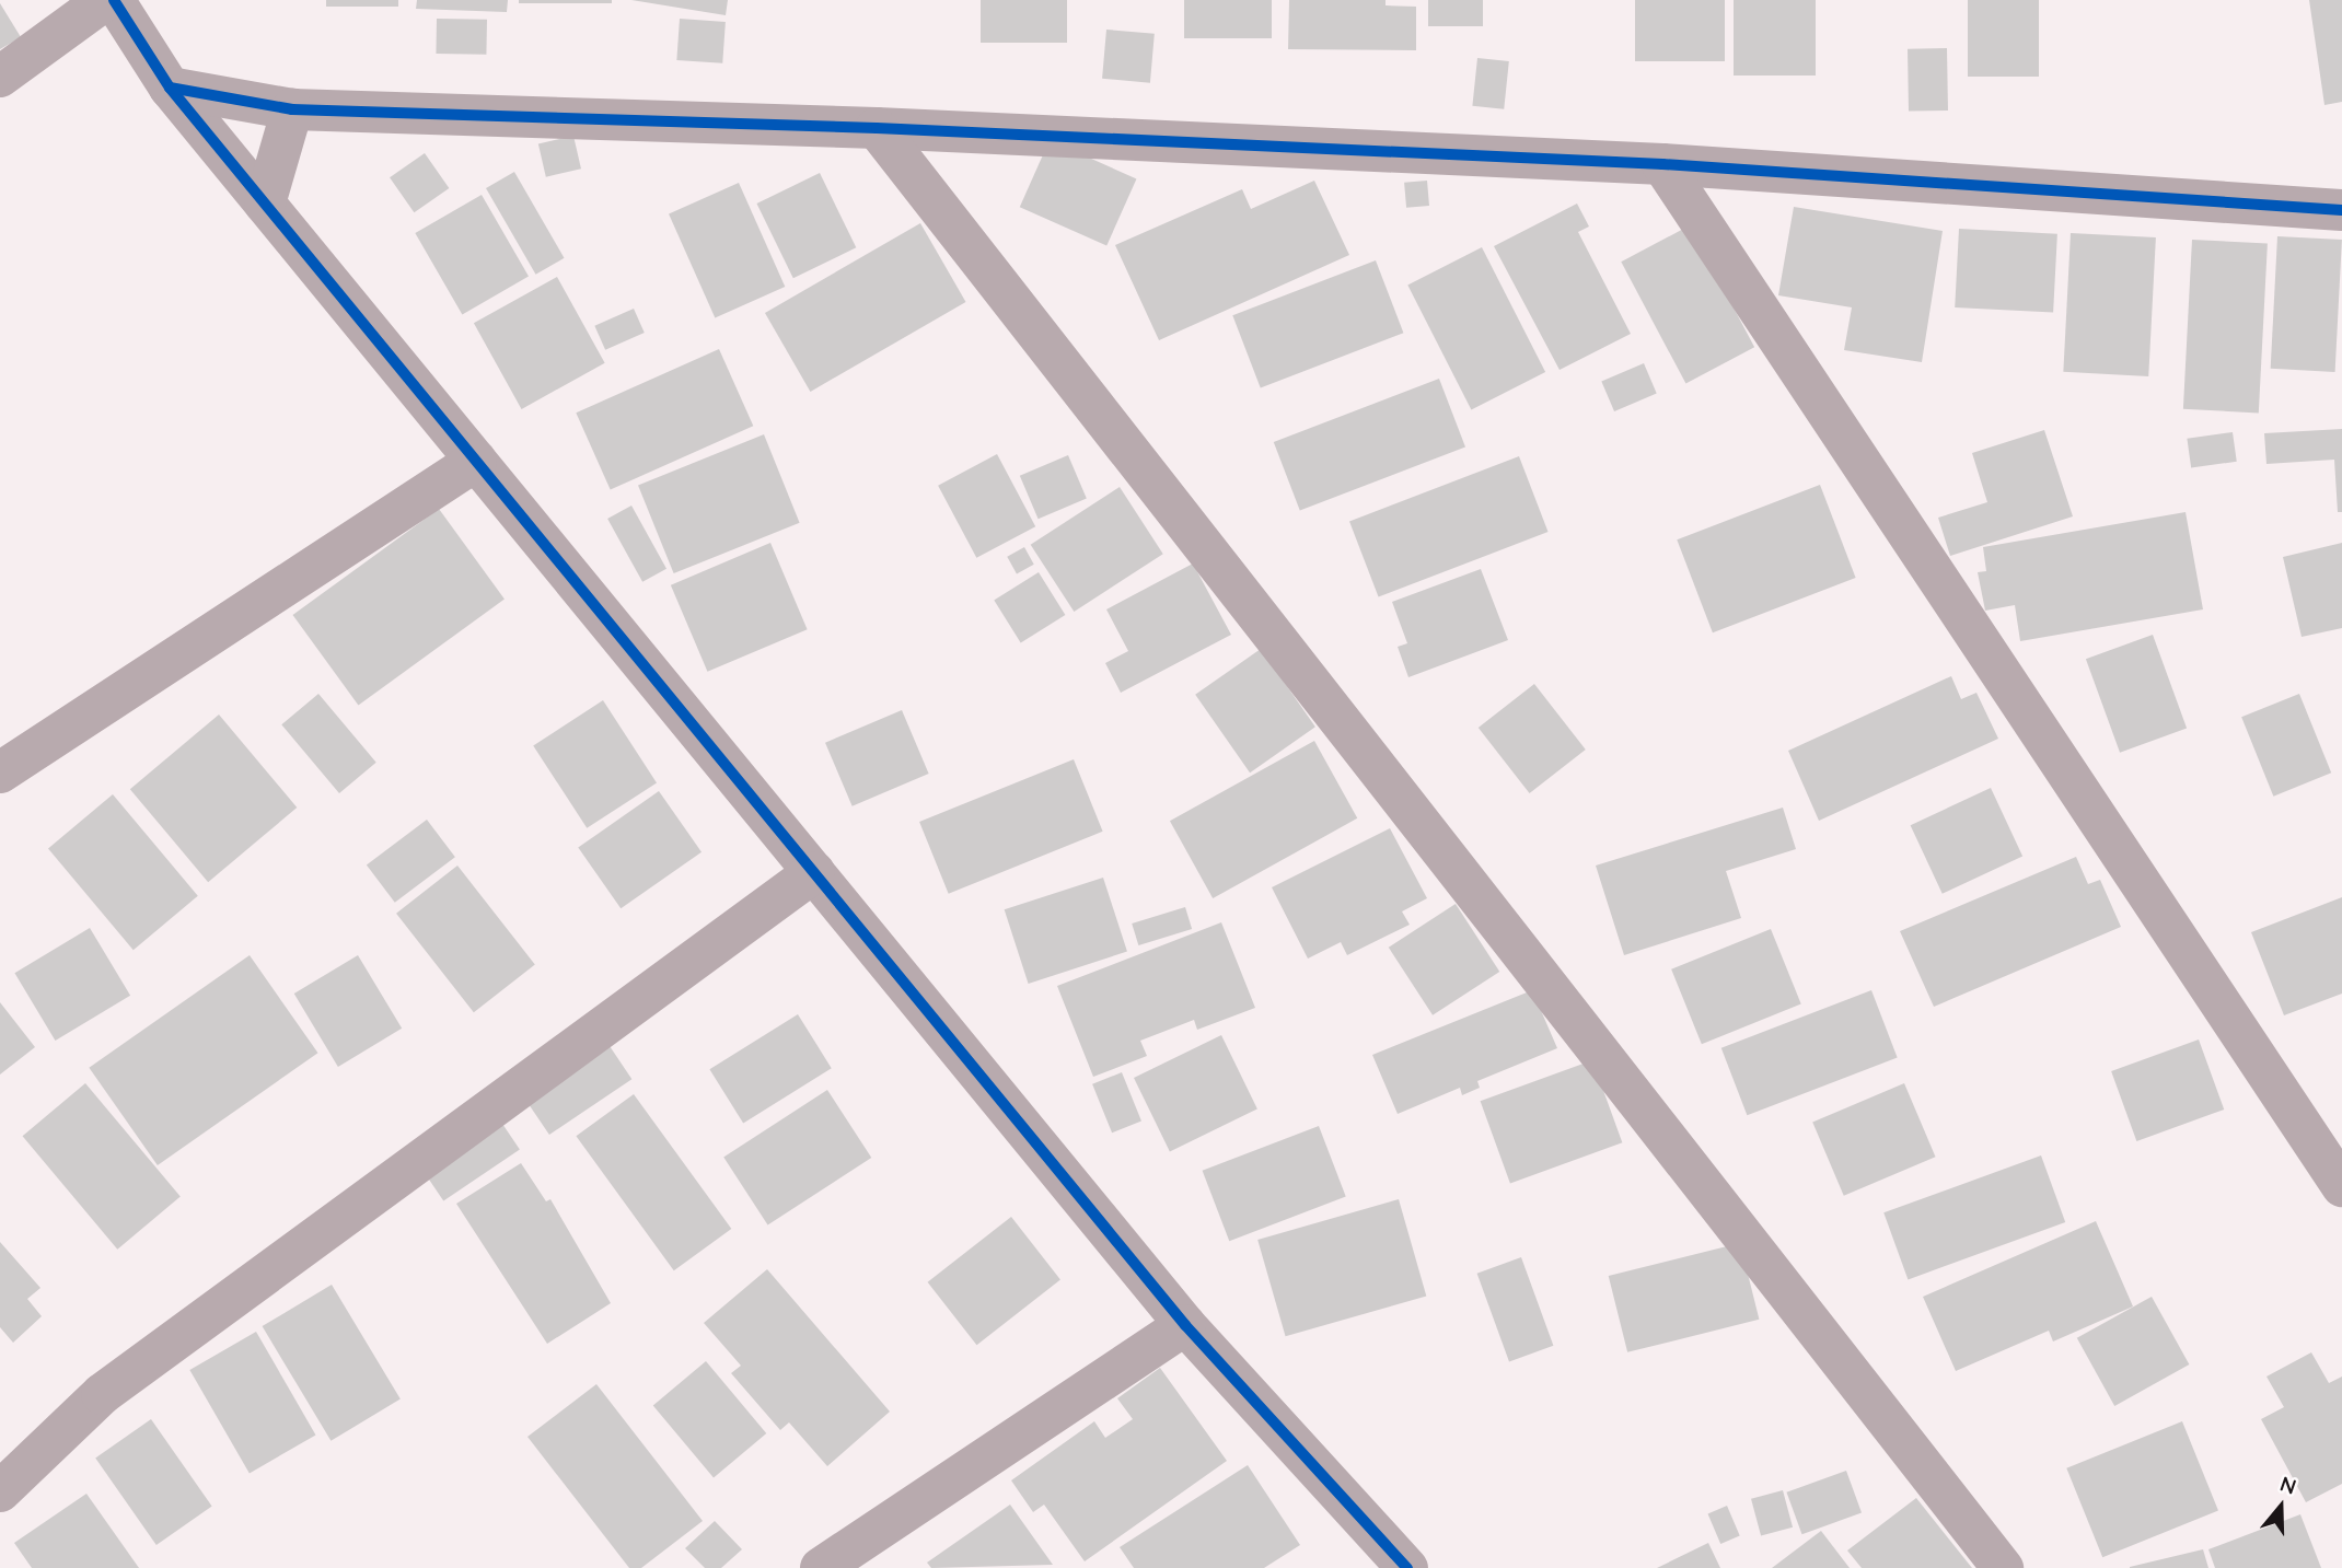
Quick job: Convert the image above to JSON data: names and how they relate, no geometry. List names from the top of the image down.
{
  "north": "top"
}
